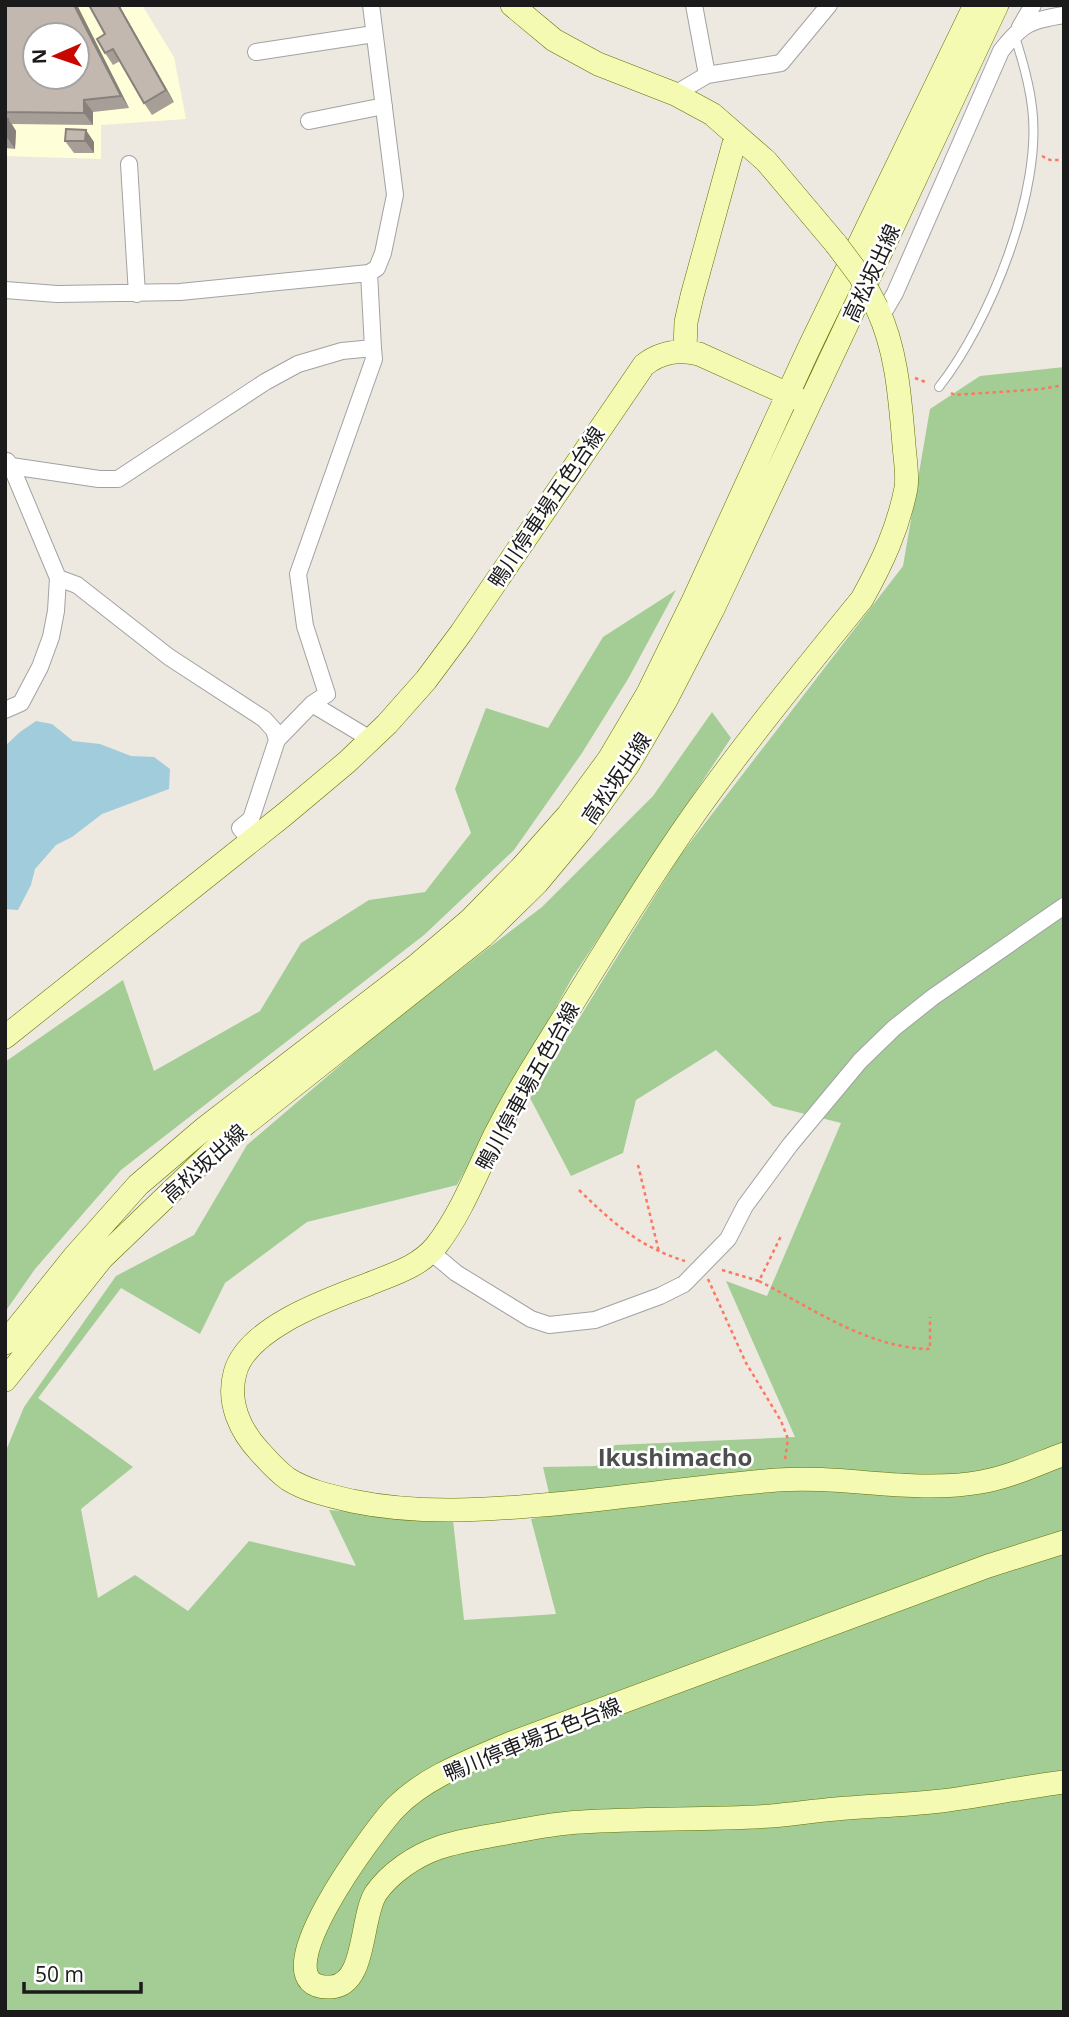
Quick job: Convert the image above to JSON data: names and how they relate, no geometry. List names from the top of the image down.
{
  "streets": {
    "main road": ["高松坂出線", "鴨川停車場五色台線"]
  },
  "districts": ["Ikushimacho"],
  "scale_bar": "50 m",
  "north": "left"
}
